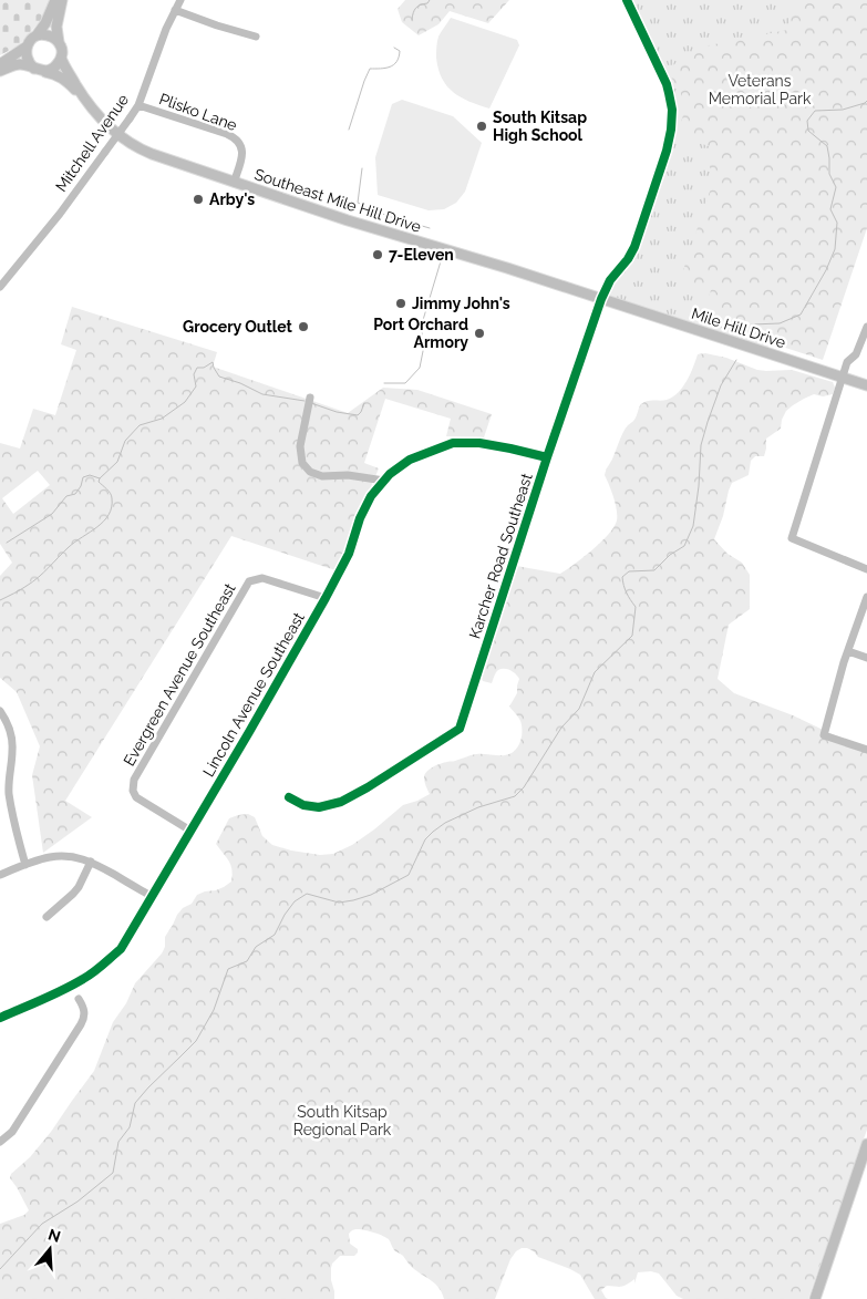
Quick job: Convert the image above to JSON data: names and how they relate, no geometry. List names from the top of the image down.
{
  "streets": {
    "main road": ["Southeast Mile Hill Drive", "Mile Hill Drive"],
    "street": [
      "Plisko Lane",
      "Mitchell Avenue",
      "Karcher Road Southeast",
      "Evergreen Avenue Southeast",
      "Lincoln Avenue Southeast"
    ]
  },
  "crossings": [
    ["Plisko Lane", "Mitchell Avenue"],
    ["Plisko Lane", "Southeast Mile Hill Drive"],
    ["Southeast Mile Hill Drive", "Mile Hill Drive"],
    ["Southeast Mile Hill Drive", "Karcher Road Southeast"],
    ["Mile Hill Drive", "Karcher Road Southeast"],
    ["Karcher Road Southeast", "Lincoln Avenue Southeast"],
    ["Evergreen Avenue Southeast", "Lincoln Avenue Southeast"]
  ],
  "parks": ["Veterans Memorial Park", "South Kitsap Regional Park"],
  "places": [
    "South Kitsap High School",
    "Arby's",
    "7-Eleven",
    "Jimmy John's",
    "Grocery Outlet",
    "Port Orchard Armory"
  ],
  "north": "top"
}
